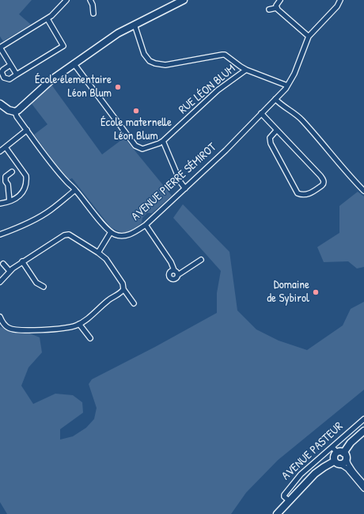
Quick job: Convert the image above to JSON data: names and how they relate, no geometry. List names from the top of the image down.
{
  "streets": {
    "street": ["RUE LÉON BLUM", "AVENUE PIERRE SÉMIROT", "AVENUE PASTEUR"]
  },
  "crossings": [
    ["RUE LÉON BLUM", "AVENUE PIERRE SÉMIROT"]
  ],
  "places": ["École élementaire Léon Blum", "École maternelle Léon Blum", "Domaine de Sybirol"]
}
